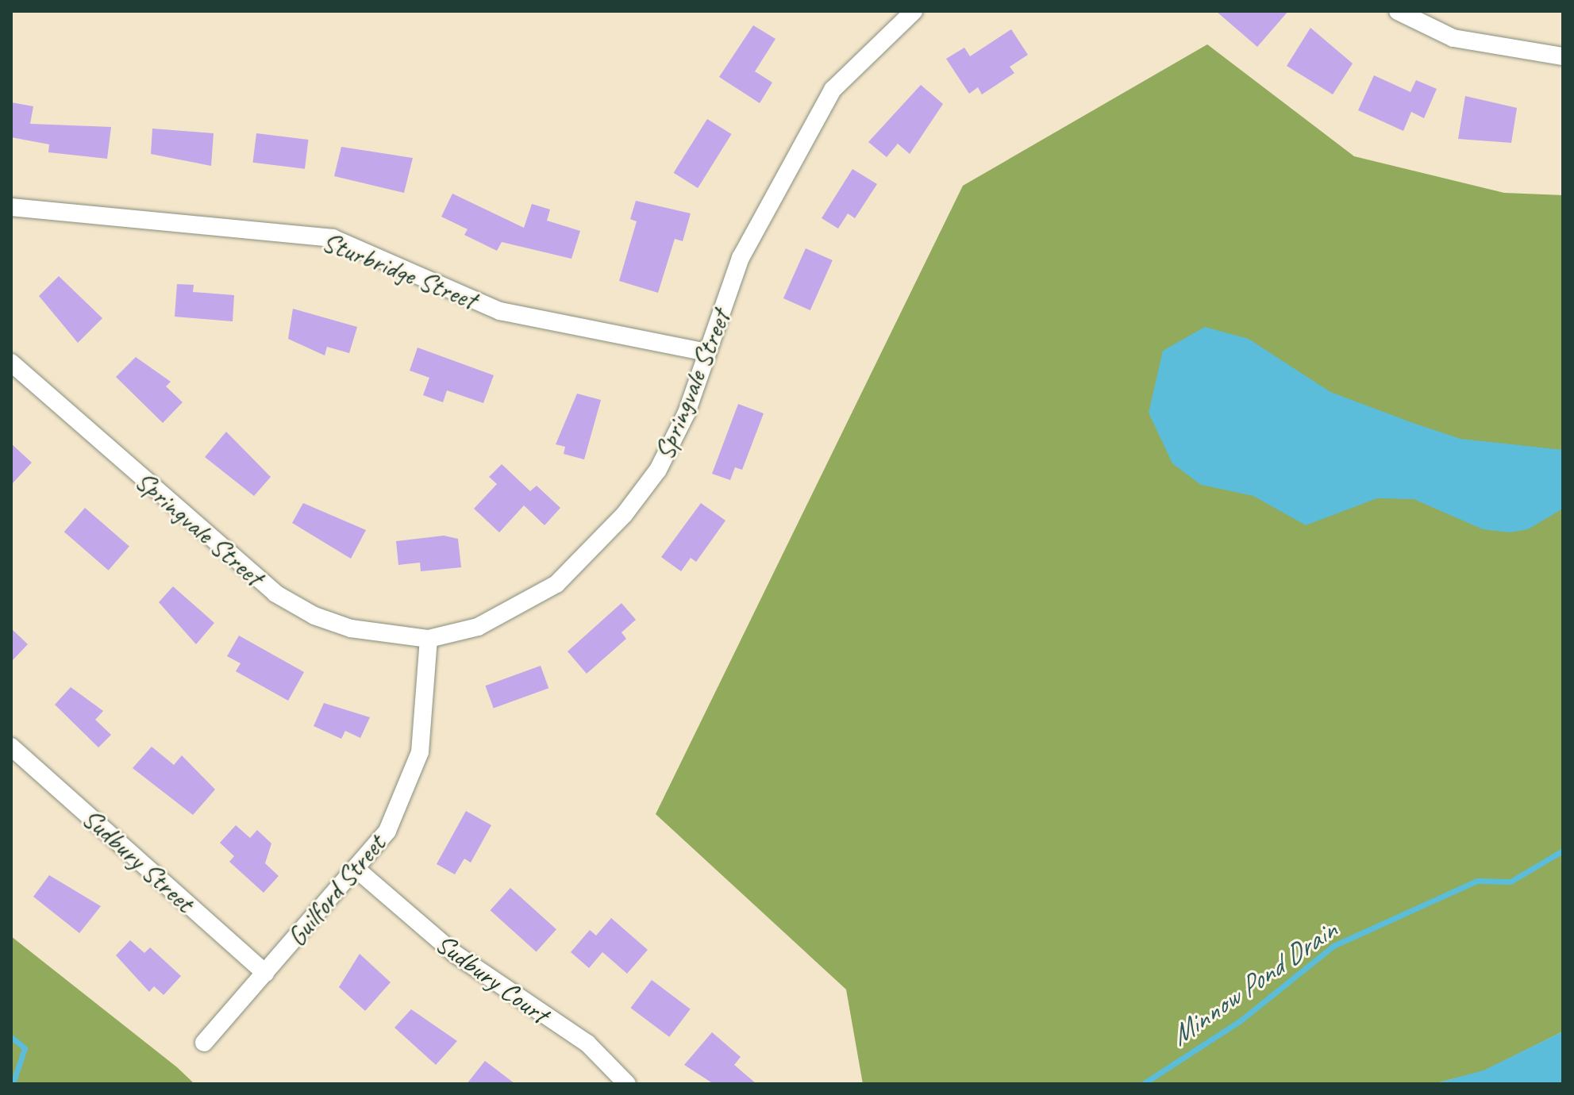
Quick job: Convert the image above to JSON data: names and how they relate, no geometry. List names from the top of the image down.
{
  "streets": {
    "street": [
      "Sturbridge Street",
      "Springvale Street",
      "Sudbury Street",
      "Guilford Street",
      "Sudbury Court"
    ]
  },
  "crossings": [
    ["Sturbridge Street", "Springvale Street"],
    ["Springvale Street", "Guilford Street"],
    ["Sudbury Street", "Guilford Street"],
    ["Guilford Street", "Sudbury Court"]
  ],
  "water": ["Minnow Pond Drain"]
}
